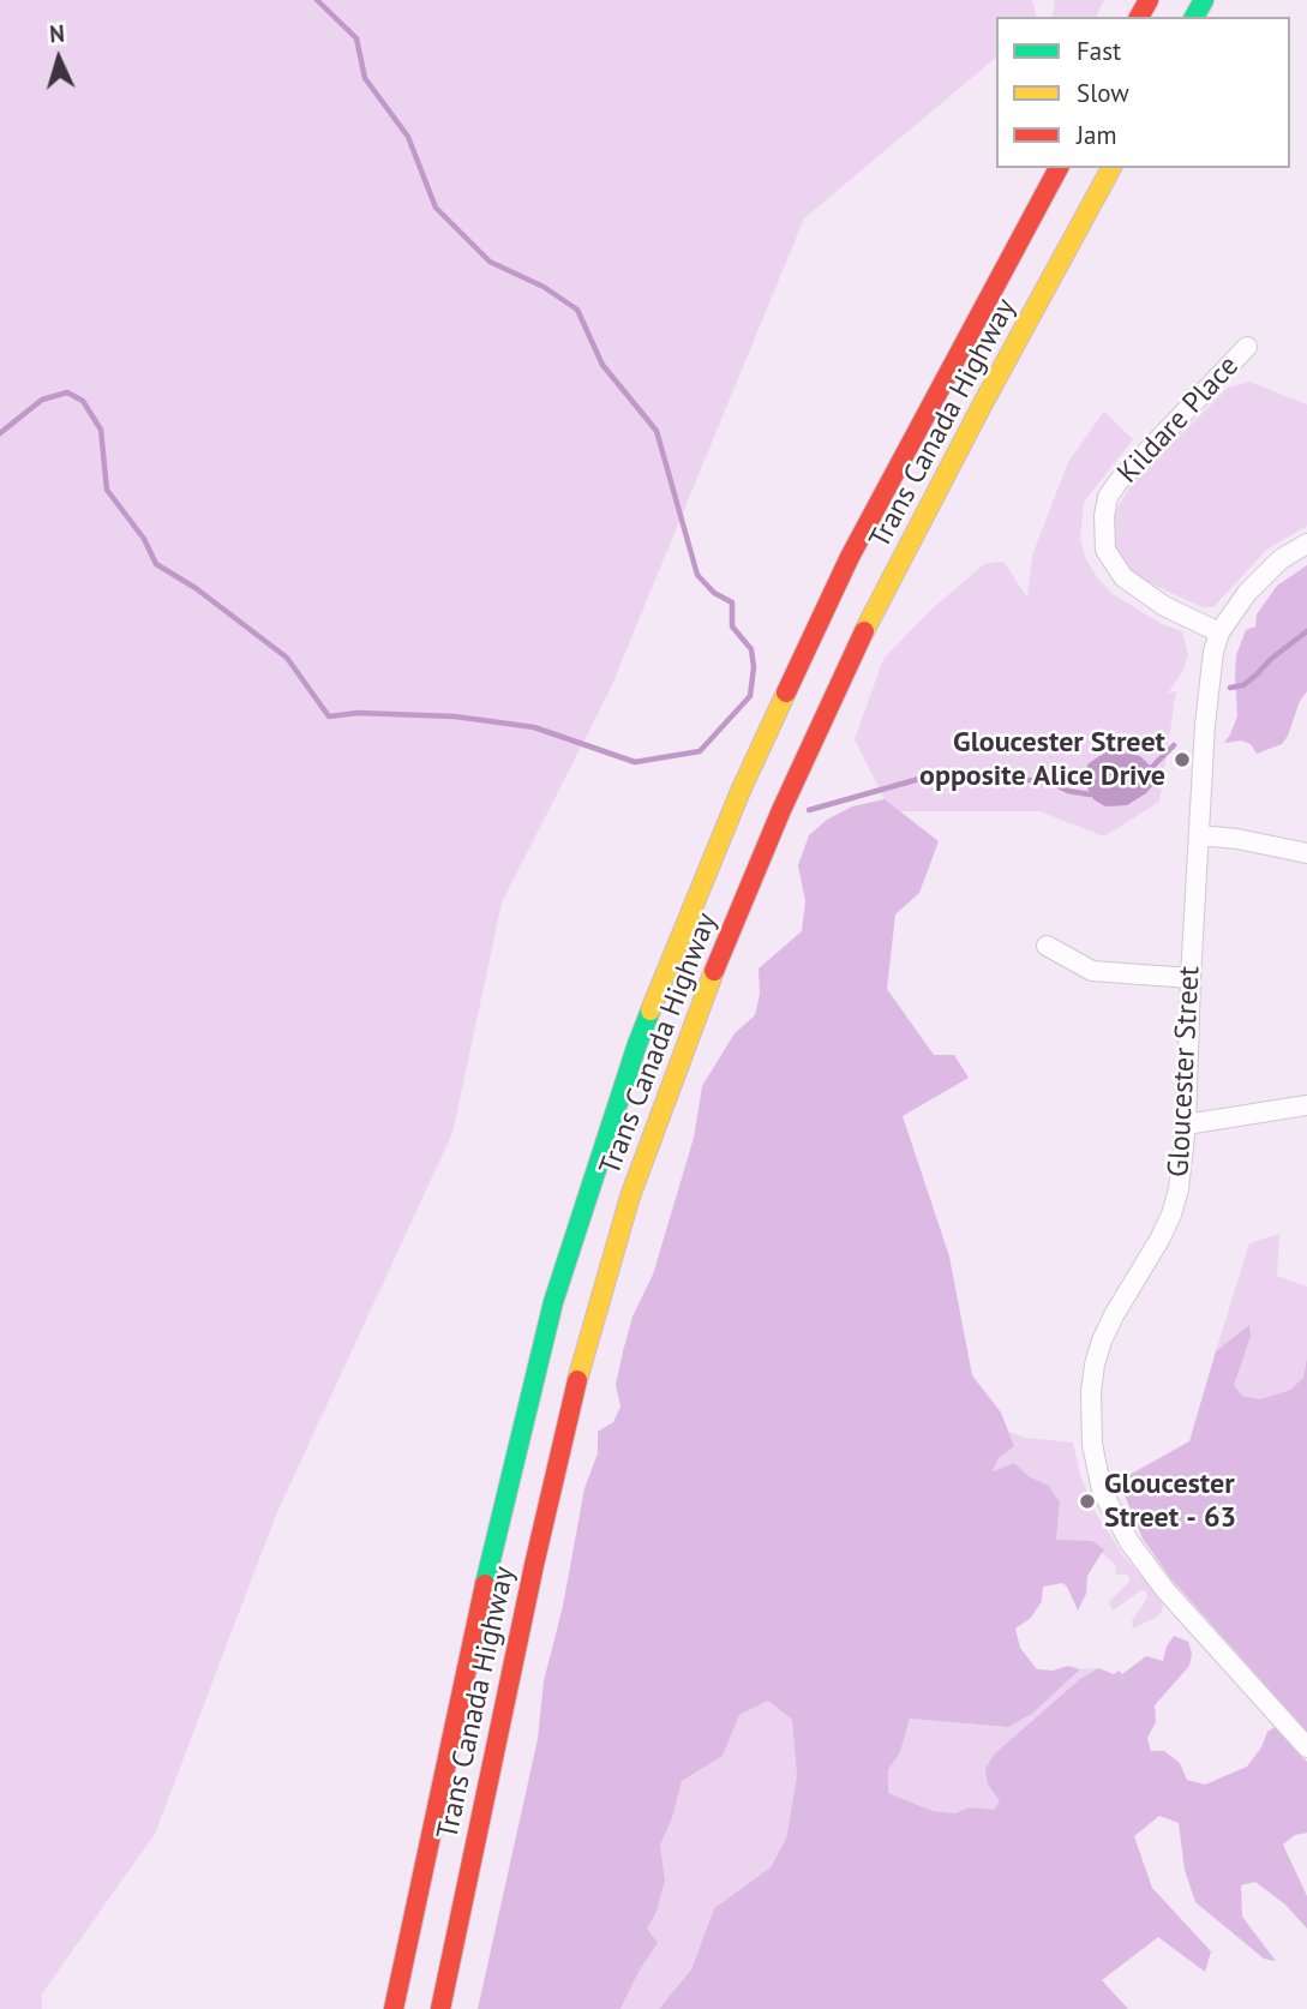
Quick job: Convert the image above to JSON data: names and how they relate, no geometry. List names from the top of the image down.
{
  "streets": {
    "highway": ["Trans Canada Highway"],
    "street": ["Kildare Place", "Gloucester Street"]
  },
  "crossings": [
    ["Kildare Place", "Gloucester Street"]
  ],
  "places": ["Gloucester Street opposite Alice Drive", "Gloucester Street - 63"],
  "legend": ["Fast", "Slow", "Jam"],
  "north": "top"
}
